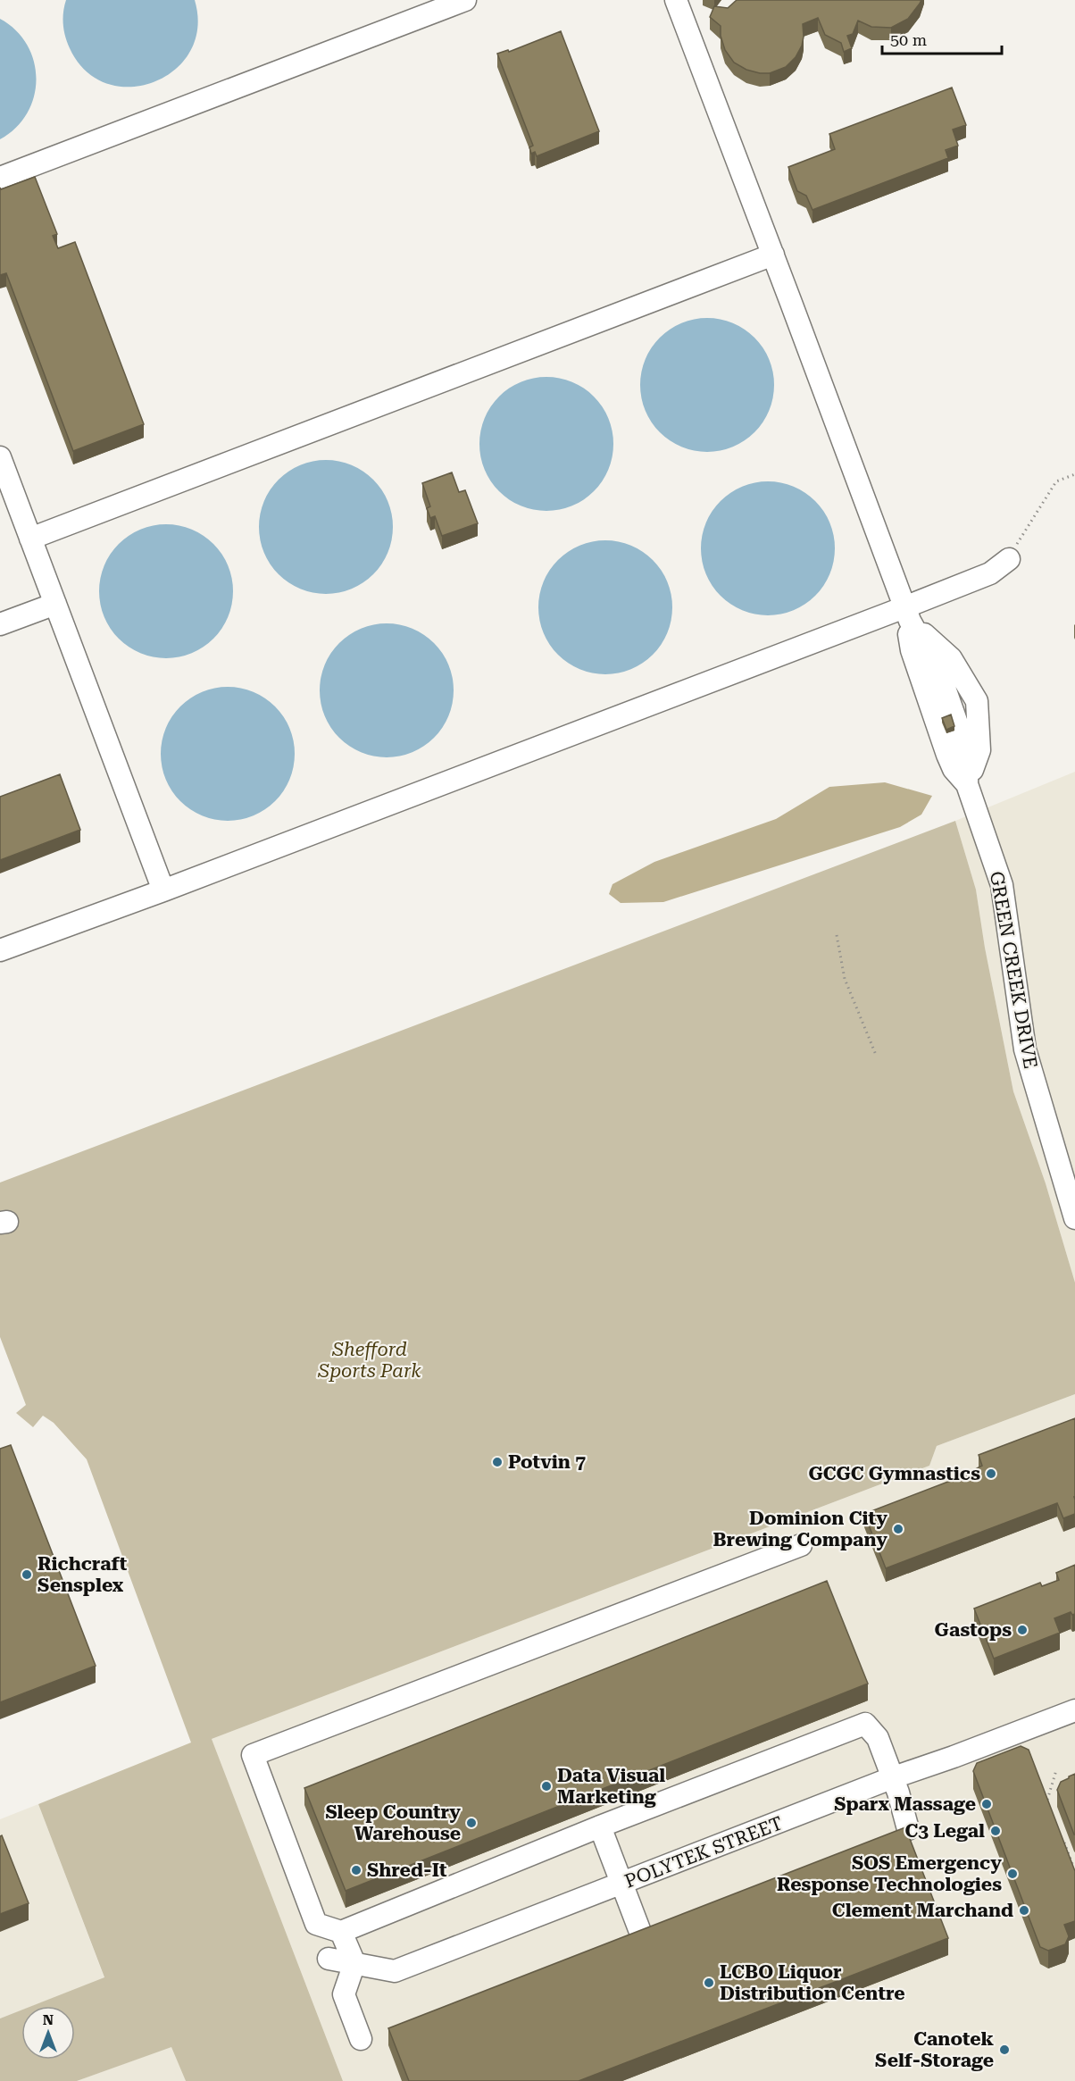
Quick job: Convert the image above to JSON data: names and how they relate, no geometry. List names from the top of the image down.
{
  "streets": {
    "street": ["GREEN CREEK DRIVE", "POLYTEK STREET"]
  },
  "parks": ["Shefford Sports Park"],
  "places": [
    "Potvin 7",
    "GCGC Gymnastics",
    "Dominion City Brewing Company",
    "Richcraft Sensplex",
    "Gastops",
    "Data Visual Marketing",
    "Sparx Massage",
    "Sleep Country Warehouse",
    "C3 Legal",
    "Shred-It",
    "SOS Emergency Response Technologies",
    "Clement Marchand",
    "LCBO Liquor Distribution Centre",
    "Canotek Self-Storage"
  ],
  "scale_bar": "50 m",
  "north": "top"
}
